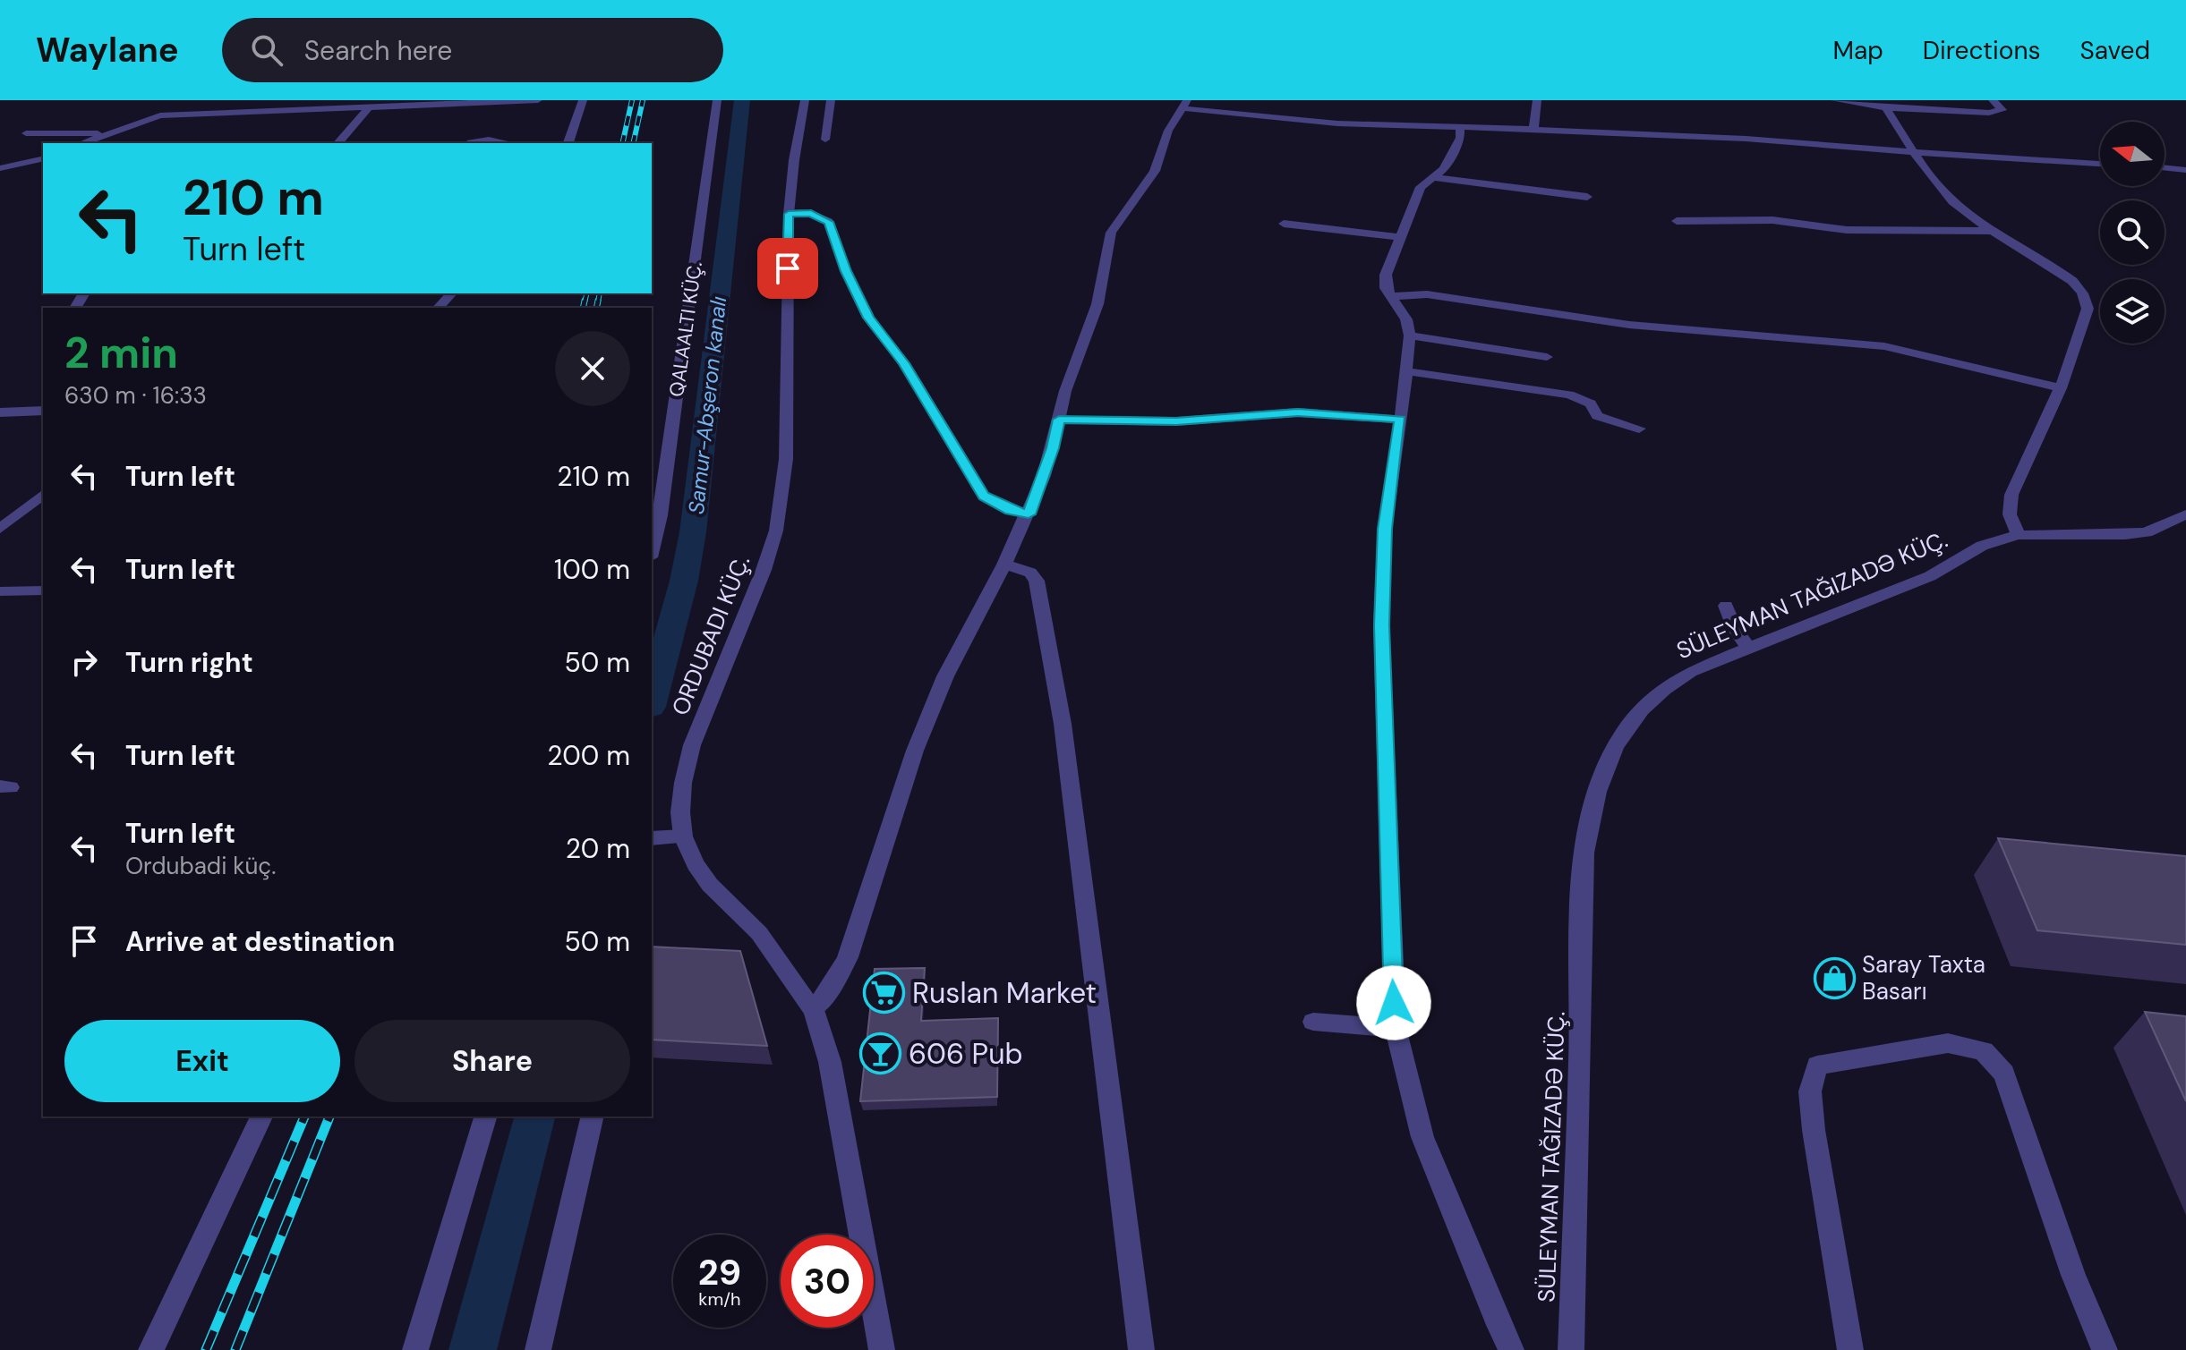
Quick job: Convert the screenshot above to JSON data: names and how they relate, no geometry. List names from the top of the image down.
{
  "streets": {
    "street": ["ORDUBADI KÜÇ."]
  },
  "water": ["Samur-Abşeron kanalı"],
  "places": {
    "shop": ["Saray Taxta Basarı"],
    "supermarket": ["Ruslan Market"],
    "bar": ["606 Pub"]
  },
  "north": "left",
  "page": {
    "header": "Waylane",
    "search": "Search here",
    "nav": ["Map", "Directions", "Saved"],
    "turn": ["210 m", "Turn left"],
    "heading": ["2 min", "630 m · 16:33"],
    "list": [
      {
        "name": "Turn left",
        "value": "210 m"
      },
      {
        "name": "Turn left",
        "value": "100 m"
      },
      {
        "name": "Turn right",
        "value": "50 m"
      },
      {
        "name": "Turn left",
        "value": "200 m"
      },
      {
        "name": "Turn left",
        "note": "Ordubadi küç.",
        "value": "20 m"
      },
      {
        "name": "Arrive at destination",
        "value": "50 m"
      }
    ],
    "buttons": ["Exit", "Share"],
    "speed": "29 km/h",
    "limit": "30"
  }
}
